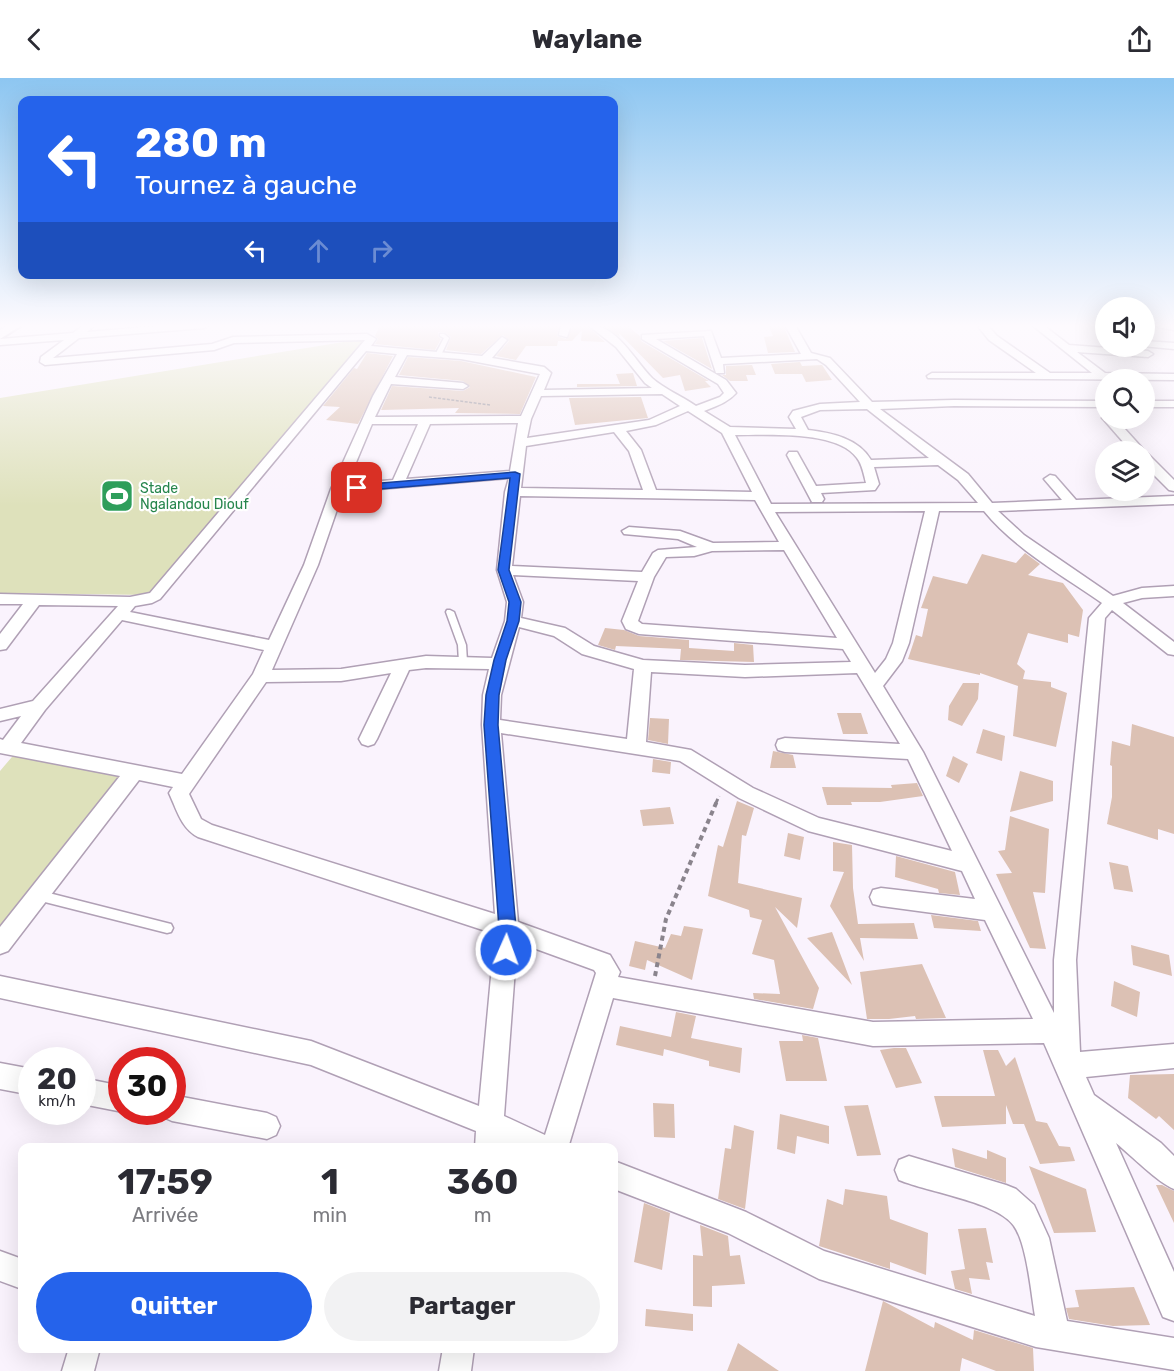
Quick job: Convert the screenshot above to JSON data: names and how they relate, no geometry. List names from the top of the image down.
{
  "places": {
    "sports": ["Stade Ngalandou Diouf"]
  },
  "page": {
    "header": "Waylane",
    "turn": ["280 m", "Tournez à gauche"],
    "speed": "20 km/h",
    "limit": "30",
    "eta": [
      "17:59",
      "Arrivée",
      "1",
      "min",
      "360",
      "m"
    ],
    "buttons": ["Quitter", "Partager"]
  }
}
